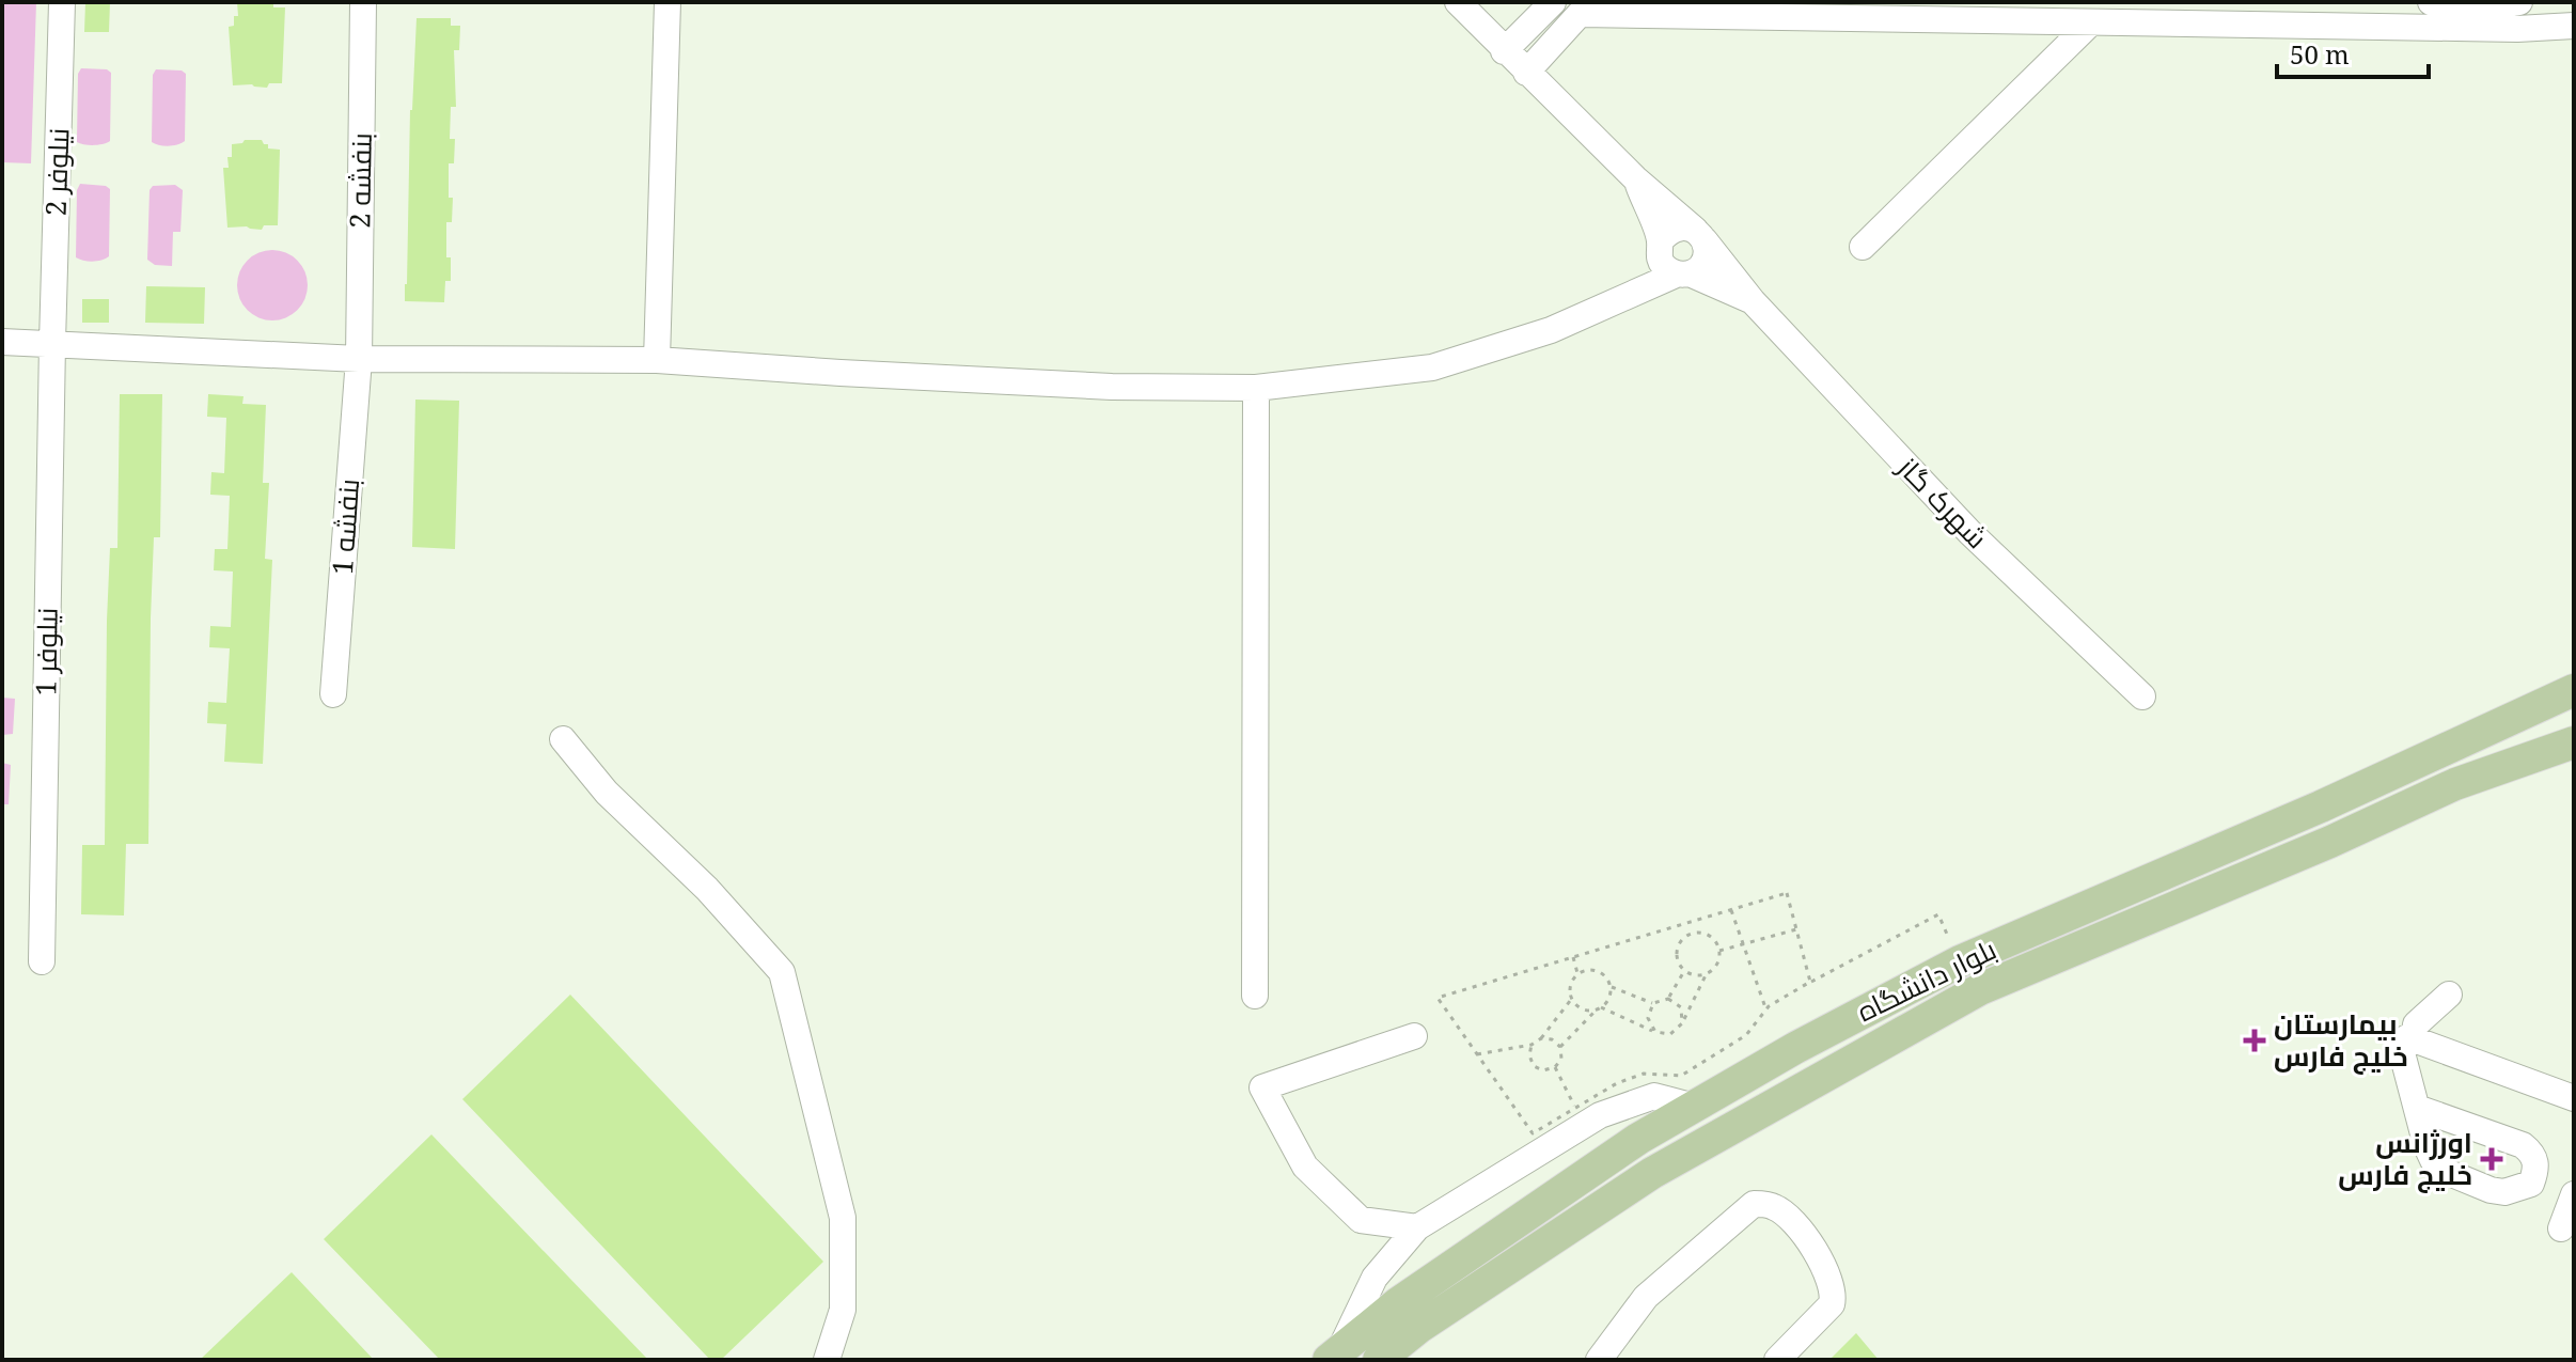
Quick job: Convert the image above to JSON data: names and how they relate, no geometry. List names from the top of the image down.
{
  "streets": {
    "main road": ["بلوار دانشگاه"],
    "street": [
      "نیلوفر 2",
      "بنفشه 2",
      "شهرک گاز",
      "بنفشه 1",
      "نیلوفر 1"
    ]
  },
  "crossings": [
    ["نیلوفر 2", "نیلوفر 1"],
    ["بنفشه 2", "بنفشه 1"]
  ],
  "places": {
    "health": ["بیمارستان خلیج فارس", "اورژانس خلیج فارس"]
  },
  "scale_bar": "50 m"
}
